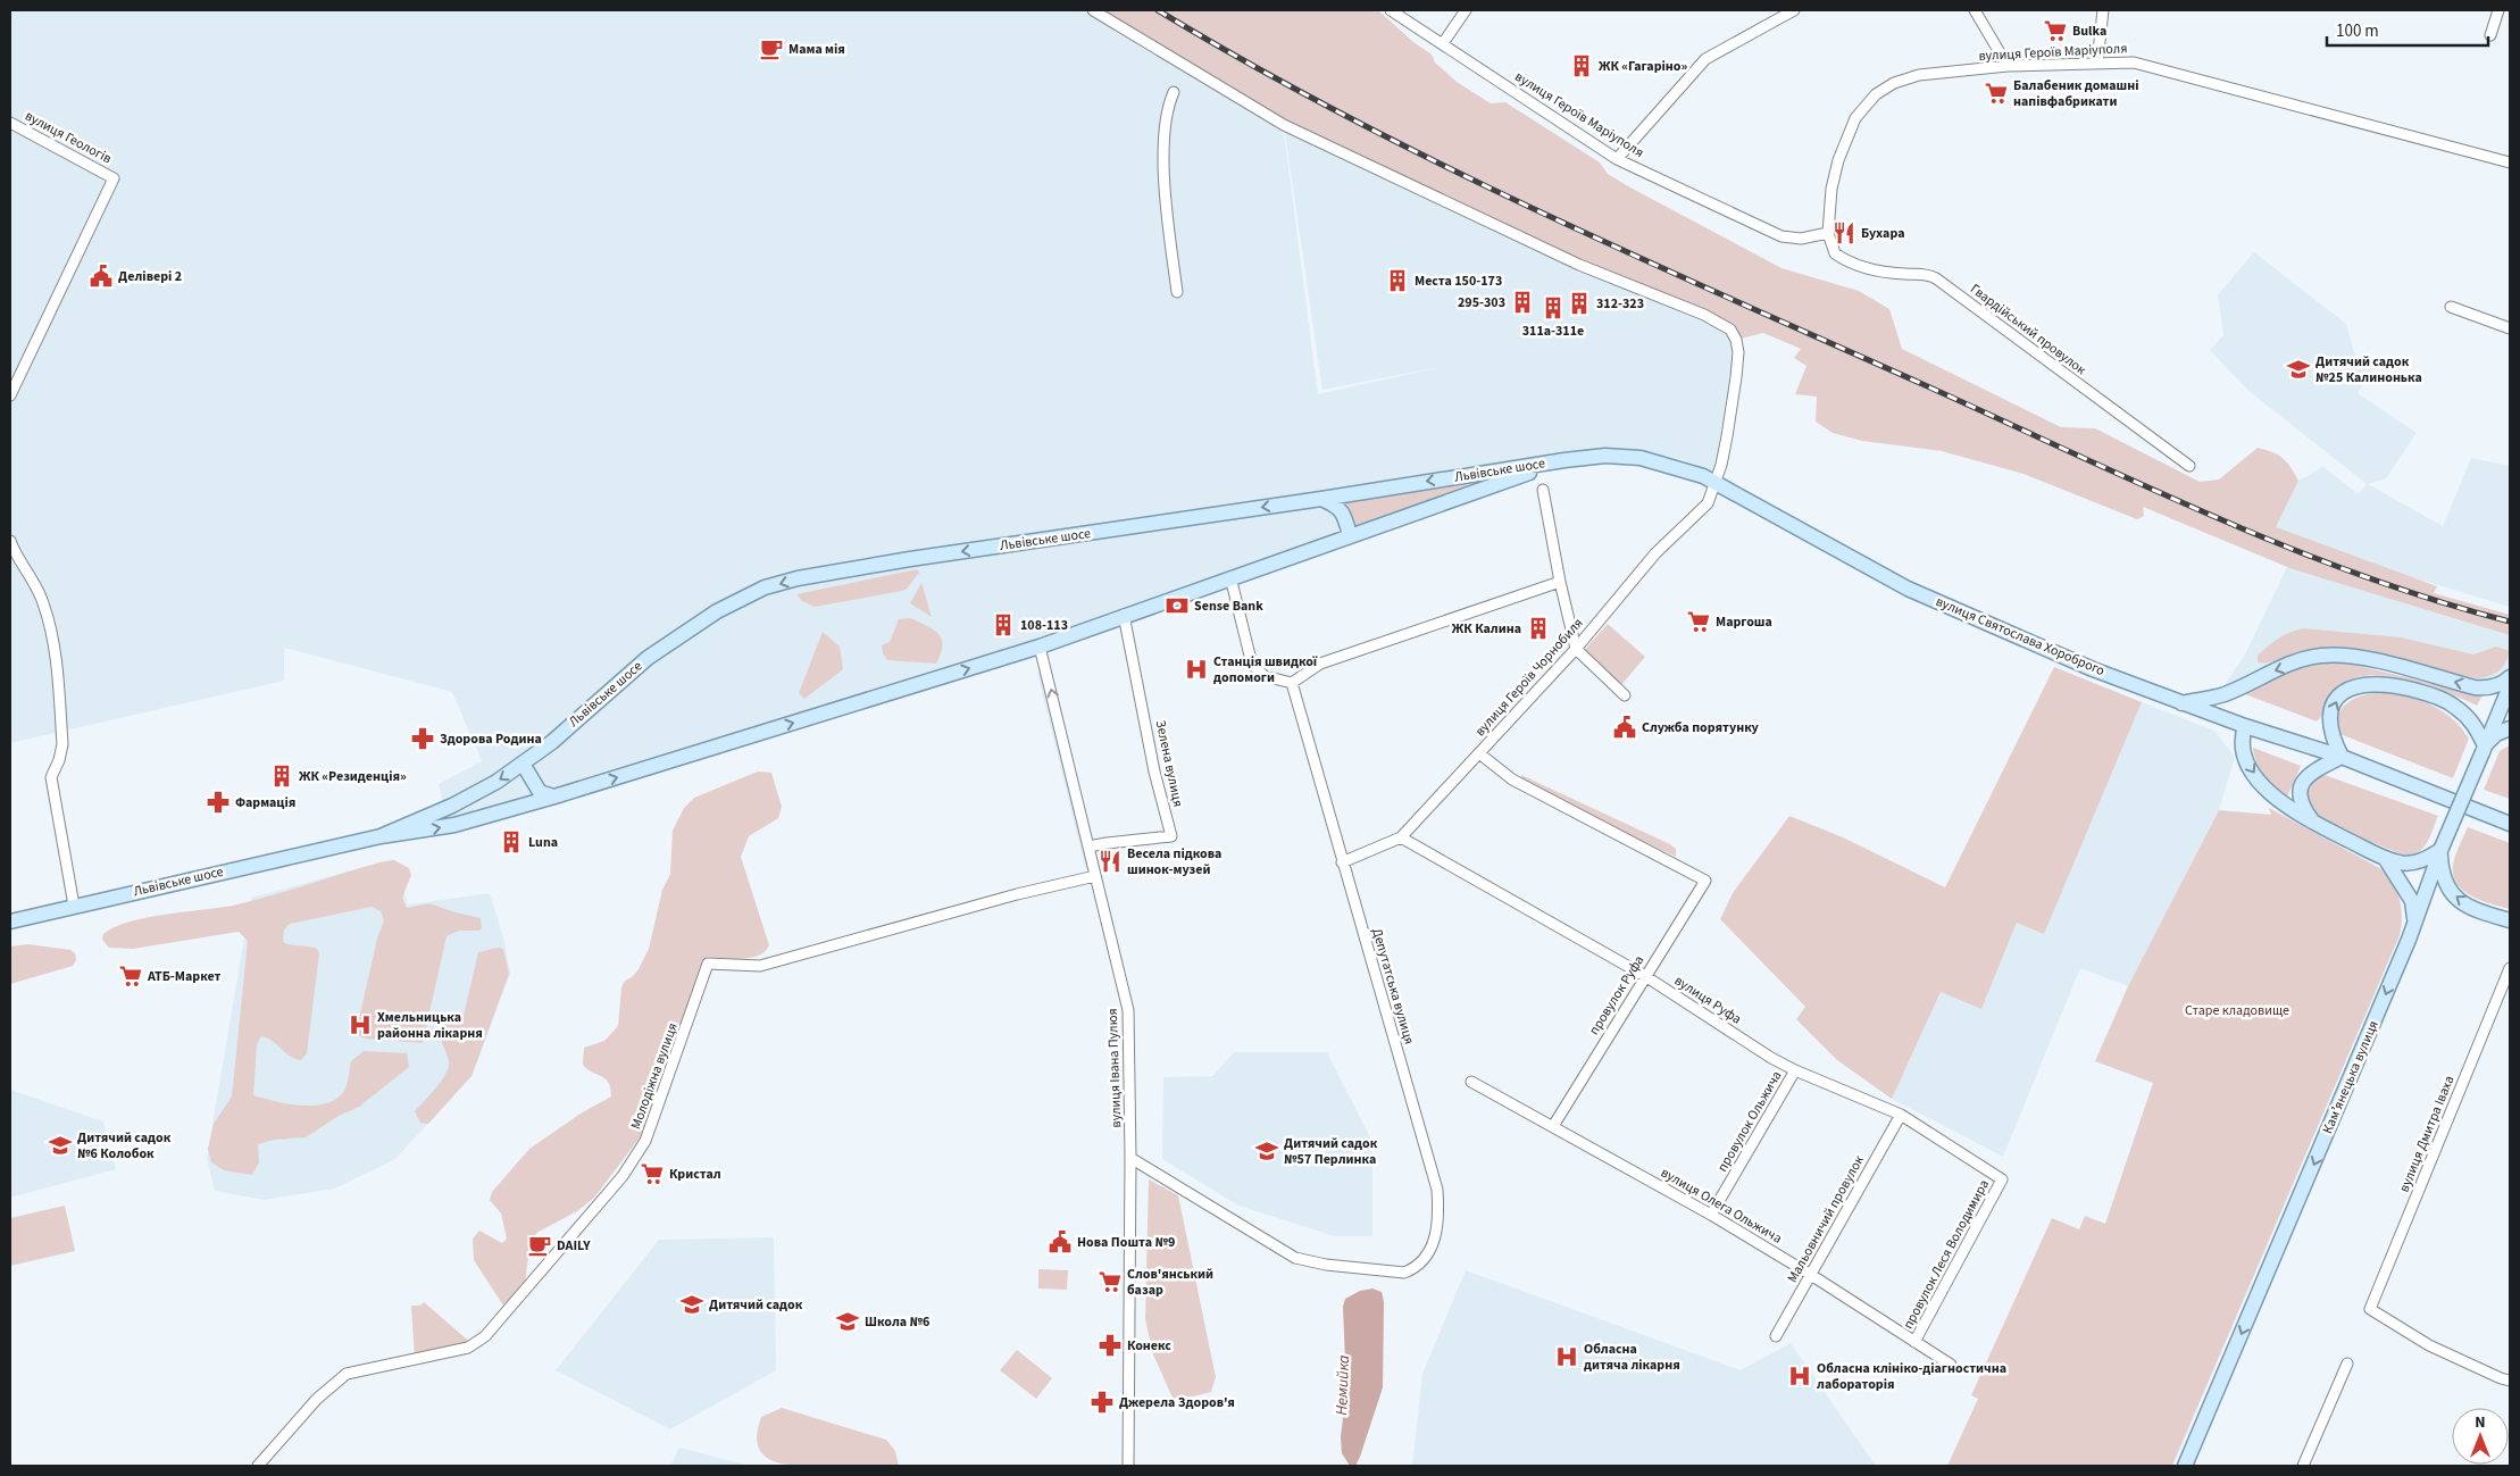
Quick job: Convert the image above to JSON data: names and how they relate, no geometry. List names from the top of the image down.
{
  "streets": {
    "main road": ["Львівське шосе", "вулиця Святослава Хороброго", "Камʼянецька вулиця"],
    "street": [
      "вулиця Героїв Маріуполя",
      "вулиця Геологів",
      "Гвардійський провулок",
      "вулиця Героїв Чорнобиля",
      "Зелена вулиця",
      "Депутатська вулиця",
      "провулок Руфа",
      "вулиця Руфа",
      "вулиця Івана Пулюя",
      "Молодіжна вулиця",
      "провулок Ольжича",
      "вулиця Дмитра Іваха",
      "вулиця Олега Ольжича",
      "Мальовничий провулок",
      "провулок Леся Володимира"
    ]
  },
  "crossings": [
    ["вулиця Героїв Маріуполя", "Гвардійський провулок"],
    ["Львівське шосе", "вулиця Святослава Хороброго"],
    ["Львівське шосе", "Зелена вулиця"],
    ["Львівське шосе", "вулиця Івана Пулюя"],
    ["вулиця Святослава Хороброго", "вулиця Героїв Чорнобиля"],
    ["вулиця Героїв Чорнобиля", "Депутатська вулиця"],
    ["вулиця Героїв Чорнобиля", "провулок Руфа"],
    ["вулиця Героїв Чорнобиля", "вулиця Руфа"],
    ["Зелена вулиця", "вулиця Івана Пулюя"],
    ["Депутатська вулиця", "вулиця Івана Пулюя"],
    ["провулок Руфа", "вулиця Руфа"],
    ["провулок Руфа", "вулиця Олега Ольжича"],
    ["вулиця Руфа", "провулок Ольжича"],
    ["вулиця Руфа", "Мальовничий провулок"],
    ["вулиця Руфа", "провулок Леся Володимира"],
    ["вулиця Івана Пулюя", "Молодіжна вулиця"],
    ["провулок Ольжича", "вулиця Олега Ольжича"],
    ["вулиця Олега Ольжича", "Мальовничий провулок"],
    ["вулиця Олега Ольжича", "провулок Леся Володимира"]
  ],
  "one_way": ["Камʼянецька вулиця"],
  "water": ["Немийка"],
  "parks": ["Старе кладовище"],
  "places": {
    "supermarket": [
      "Bulka",
      "Балабеник домашні напівфабрикати",
      "Маргоша",
      "АТБ-Маркет",
      "Кристал",
      "Слов'янський базар"
    ],
    "cafe": ["Мама мія", "DAILY"],
    "building": [
      "ЖК «Гагаріно»",
      "Места 150-173",
      "295-303",
      "312-323",
      "311а-311е",
      "108-113",
      "ЖК Калина",
      "ЖК «Резиденція»",
      "Luna"
    ],
    "restaurant": ["Бухара", "Весела підкова шинок-музей"],
    "public building": ["Делівері 2", "Служба порятунку", "Нова Пошта №9"],
    "school or university": [
      "Дитячий садок №25 Калинонька",
      "Дитячий садок №6 Колобок",
      "Дитячий садок №57 Перлинка",
      "Дитячий садок",
      "Школа №6"
    ],
    "bank": ["Sense Bank"],
    "hospital": [
      "Станція швидкої допомоги",
      "Хмельницька районна лікарня",
      "Обласна дитяча лікарня",
      "Обласна клініко-діагностична лабораторія"
    ],
    "pharmacy": [
      "Здорова Родина",
      "Фармація",
      "Конекс",
      "Джерела Здоров'я"
    ]
  },
  "scale_bar": "100 m",
  "north": "top"
}
